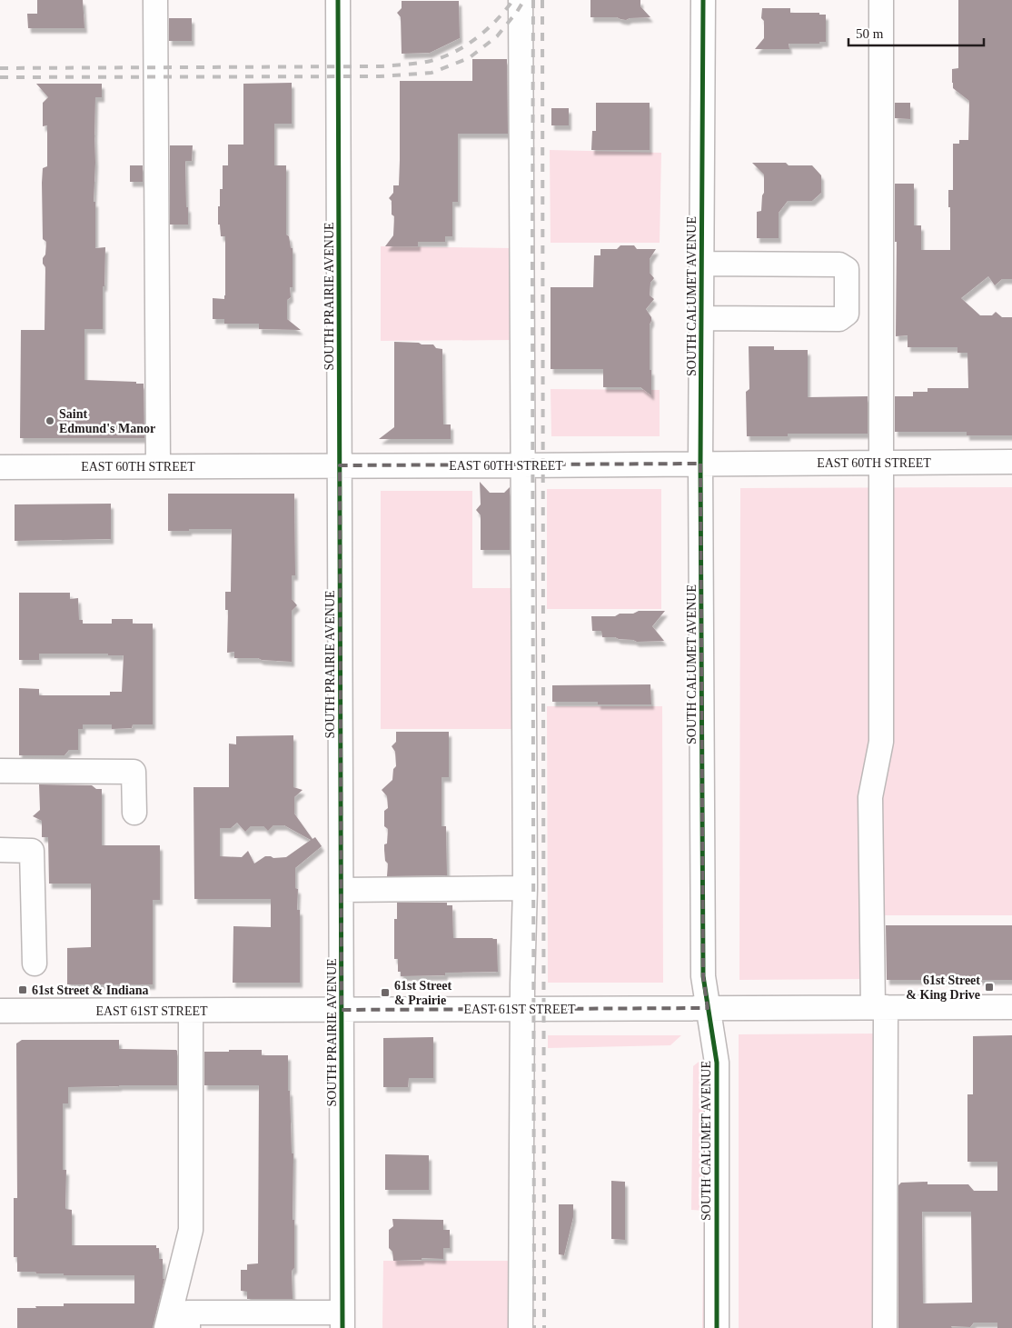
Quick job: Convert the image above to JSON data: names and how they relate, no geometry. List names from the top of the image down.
{
  "streets": {
    "street": [
      "SOUTH PRAIRIE AVENUE",
      "SOUTH CALUMET AVENUE",
      "EAST 60TH STREET",
      "EAST 61ST STREET"
    ]
  },
  "crossings": [
    ["SOUTH PRAIRIE AVENUE", "EAST 60TH STREET"],
    ["SOUTH PRAIRIE AVENUE", "EAST 61ST STREET"],
    ["SOUTH CALUMET AVENUE", "EAST 60TH STREET"],
    ["SOUTH CALUMET AVENUE", "EAST 61ST STREET"]
  ],
  "places": {
    "other": ["Saint Edmund's Manor"],
    "transit": ["61st Street & King Drive", "61st Street & Indiana", "61st Street & Prairie"]
  },
  "scale_bar": "50 m"
}
